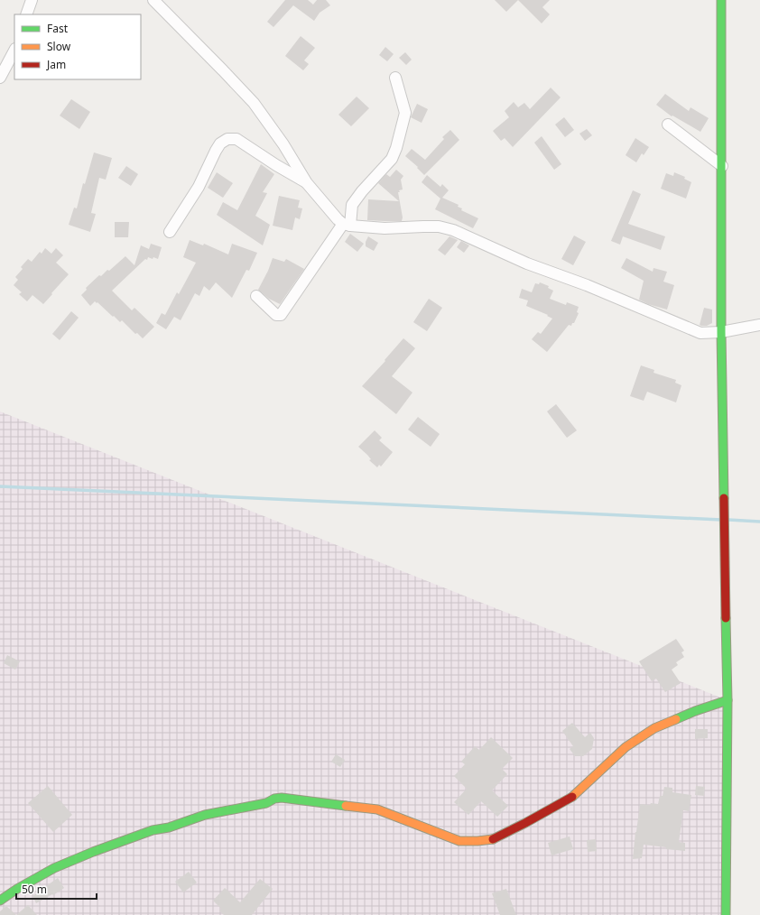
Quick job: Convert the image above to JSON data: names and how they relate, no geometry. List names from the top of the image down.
{
  "legend": ["Fast", "Slow", "Jam"],
  "scale_bar": "50 m"
}
